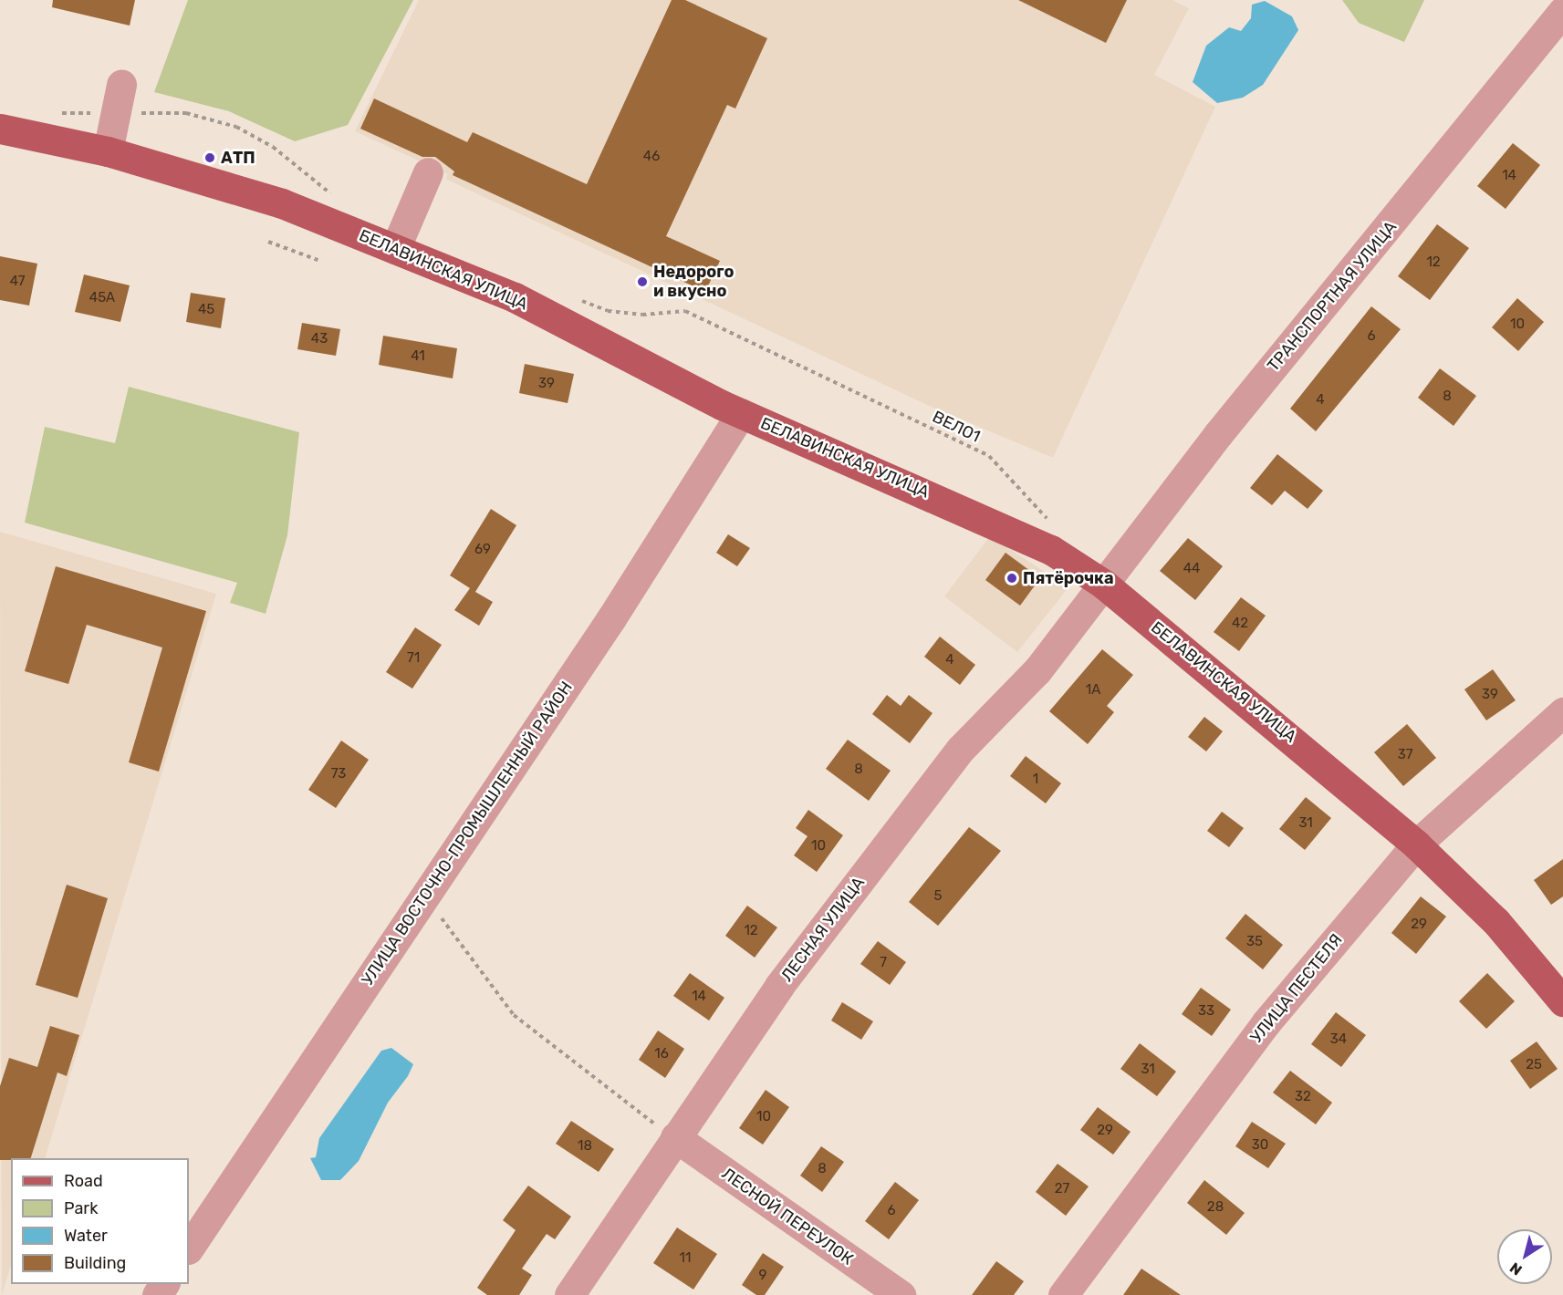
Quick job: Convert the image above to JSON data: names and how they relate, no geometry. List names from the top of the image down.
{
  "streets": {
    "main road": ["БЕЛАВИНСКАЯ УЛИЦА"],
    "street": [
      "ТРАНСПОРТНАЯ УЛИЦА",
      "УЛИЦА ВОСТОЧНО-ПРОМЫШЛЕННЫЙ РАЙОН",
      "ЛЕСНАЯ УЛИЦА",
      "УЛИЦА ПЕСТЕЛЯ",
      "ЛЕСНОЙ ПЕРЕУЛОК"
    ],
    "path": ["ВЕЛО1"]
  },
  "crossings": [
    ["БЕЛАВИНСКАЯ УЛИЦА", "ТРАНСПОРТНАЯ УЛИЦА"],
    ["БЕЛАВИНСКАЯ УЛИЦА", "УЛИЦА ВОСТОЧНО-ПРОМЫШЛЕННЫЙ РАЙОН"],
    ["БЕЛАВИНСКАЯ УЛИЦА", "ЛЕСНАЯ УЛИЦА"],
    ["БЕЛАВИНСКАЯ УЛИЦА", "УЛИЦА ПЕСТЕЛЯ"],
    ["ТРАНСПОРТНАЯ УЛИЦА", "ЛЕСНАЯ УЛИЦА"],
    ["ЛЕСНАЯ УЛИЦА", "ЛЕСНОЙ ПЕРЕУЛОК"]
  ],
  "places": ["АТП", "Недорого и вкусно", "Пятёрочка"],
  "house_numbers": [
    "46",
    "14",
    "12",
    "47",
    "45А",
    "45",
    "10",
    "6",
    "43",
    "41",
    "39",
    "8",
    "4",
    "69",
    "44",
    "42",
    "71",
    "4",
    "1А",
    "39",
    "37",
    "8",
    "73",
    "1",
    "31",
    "10",
    "5",
    "29",
    "12",
    "35",
    "7",
    "14",
    "33",
    "34",
    "16",
    "25",
    "31",
    "32",
    "10",
    "29",
    "30",
    "18",
    "8",
    "27",
    "28",
    "6",
    "11",
    "9"
  ],
  "legend": [
    "Road",
    "Park",
    "Water",
    "Building"
  ],
  "north": "bottom left"
}
